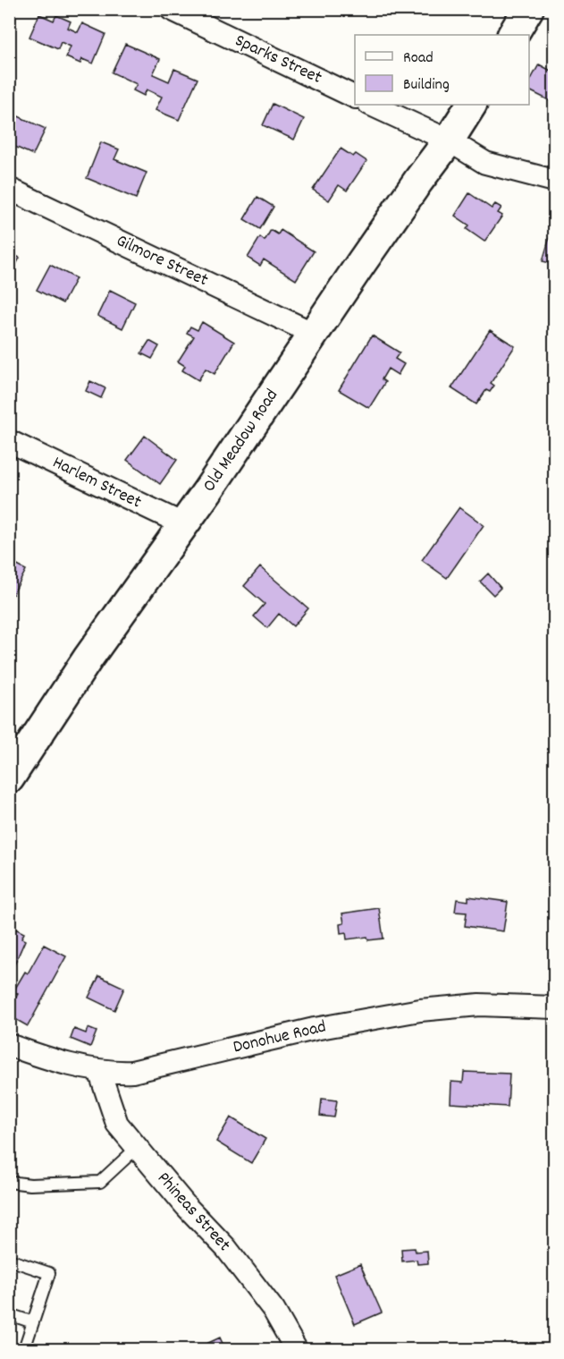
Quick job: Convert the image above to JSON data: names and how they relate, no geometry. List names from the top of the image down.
{
  "streets": {
    "street": [
      "Sparks Street",
      "Gilmore Street",
      "Old Meadow Road",
      "Harlem Street",
      "Donohue Road",
      "Phineas Street"
    ]
  },
  "crossings": [
    ["Gilmore Street", "Old Meadow Road"],
    ["Old Meadow Road", "Harlem Street"],
    ["Donohue Road", "Phineas Street"]
  ],
  "legend": ["Road", "Building"]
}
